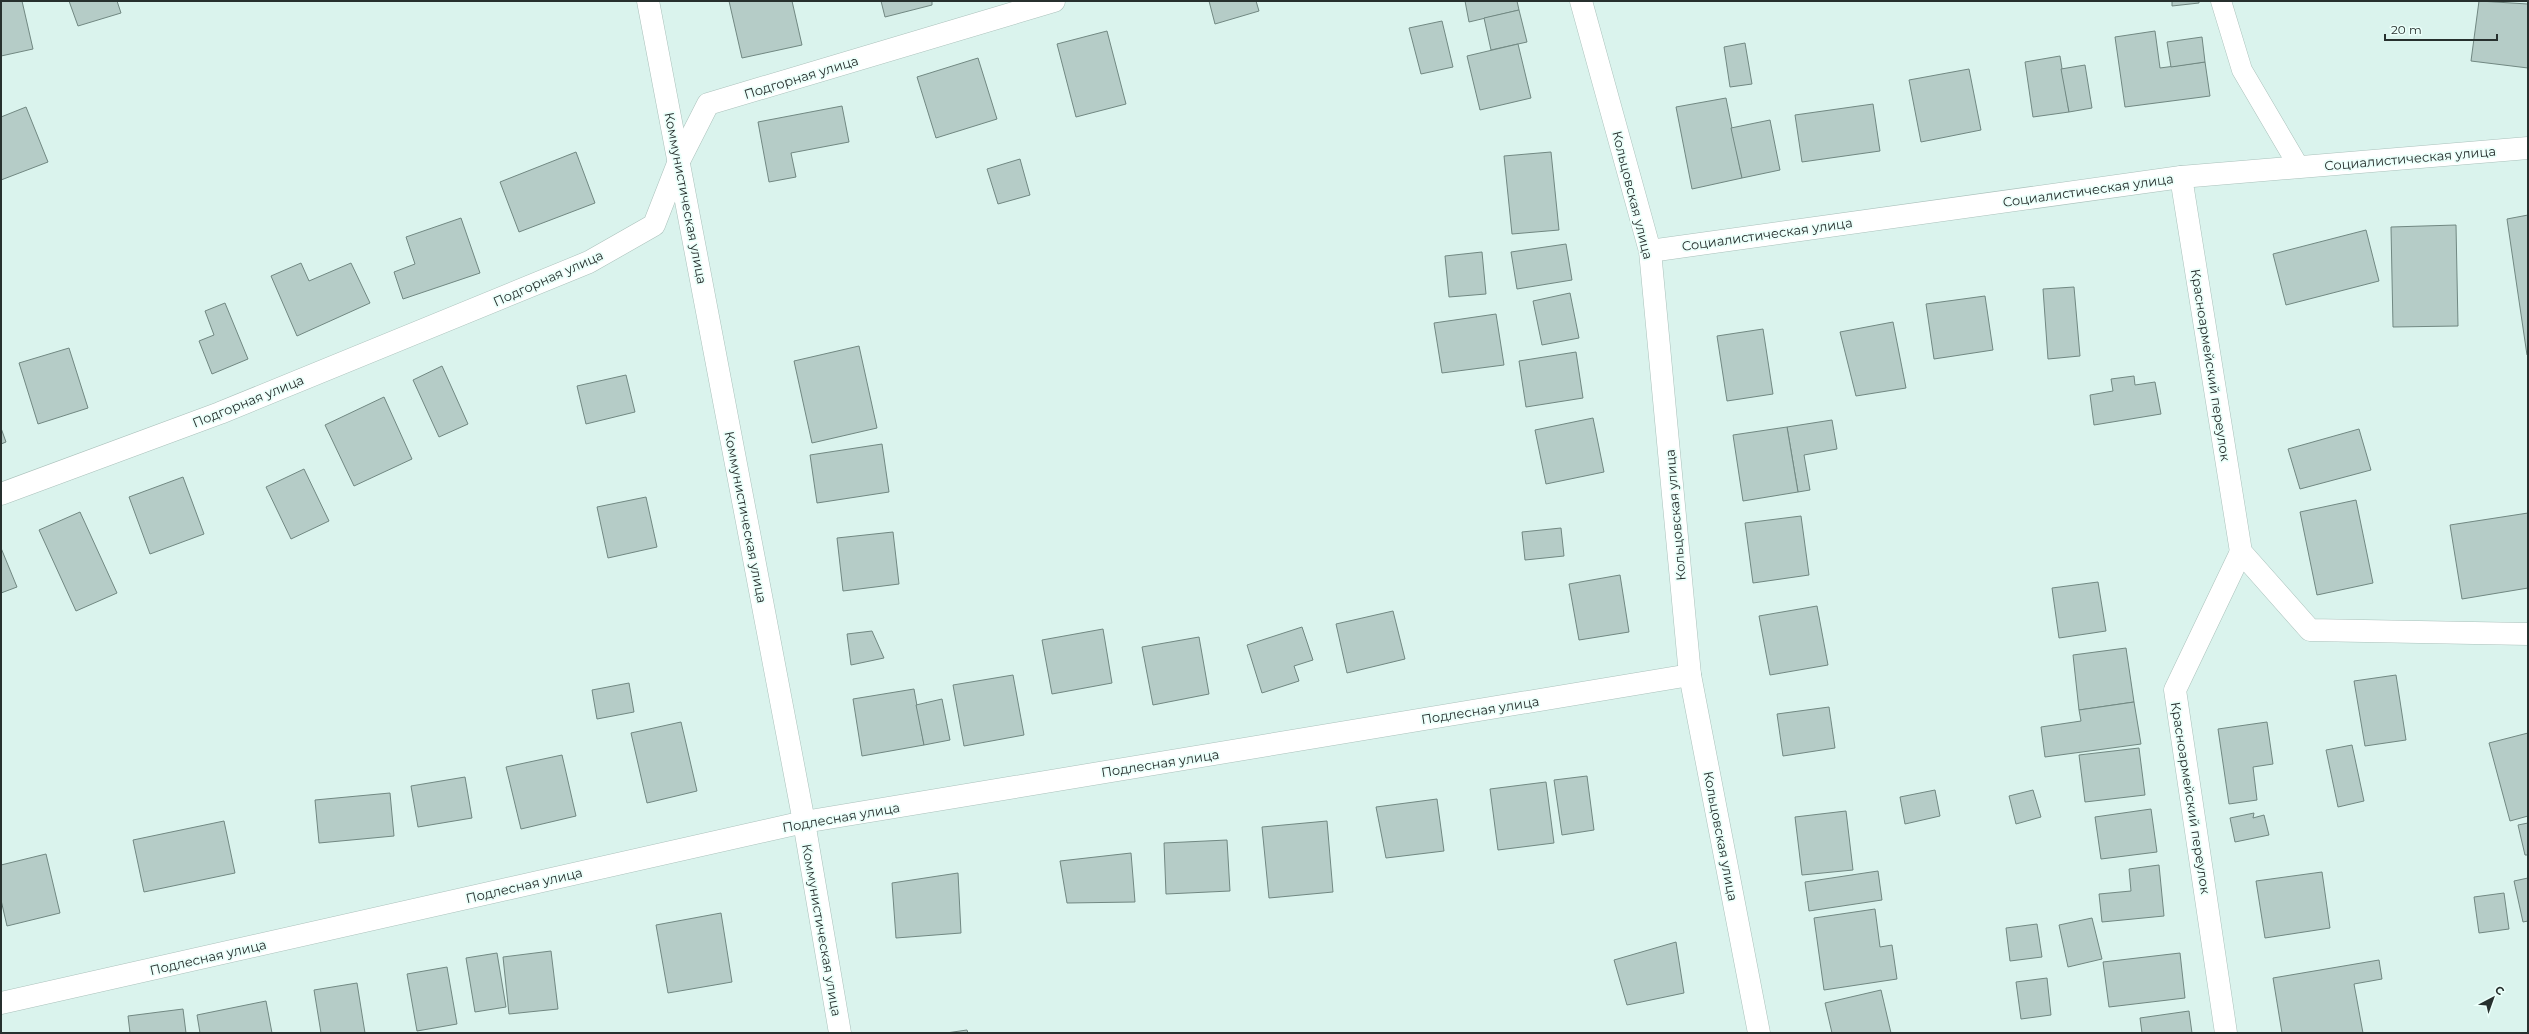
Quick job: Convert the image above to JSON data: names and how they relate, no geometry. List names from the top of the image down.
{
  "streets": {
    "street": [
      "Подгорная улица",
      "Социалистическая улица",
      "Кольцовская улица",
      "Коммунистическая улица",
      "Красноармейский переулок",
      "Подлесная улица"
    ]
  },
  "crossings": [
    ["Подгорная улица", "Коммунистическая улица"],
    ["Социалистическая улица", "Кольцовская улица"],
    ["Социалистическая улица", "Красноармейский переулок"],
    ["Кольцовская улица", "Подлесная улица"],
    ["Коммунистическая улица", "Подлесная улица"]
  ],
  "scale_bar": "20 m",
  "north": "top right"
}
